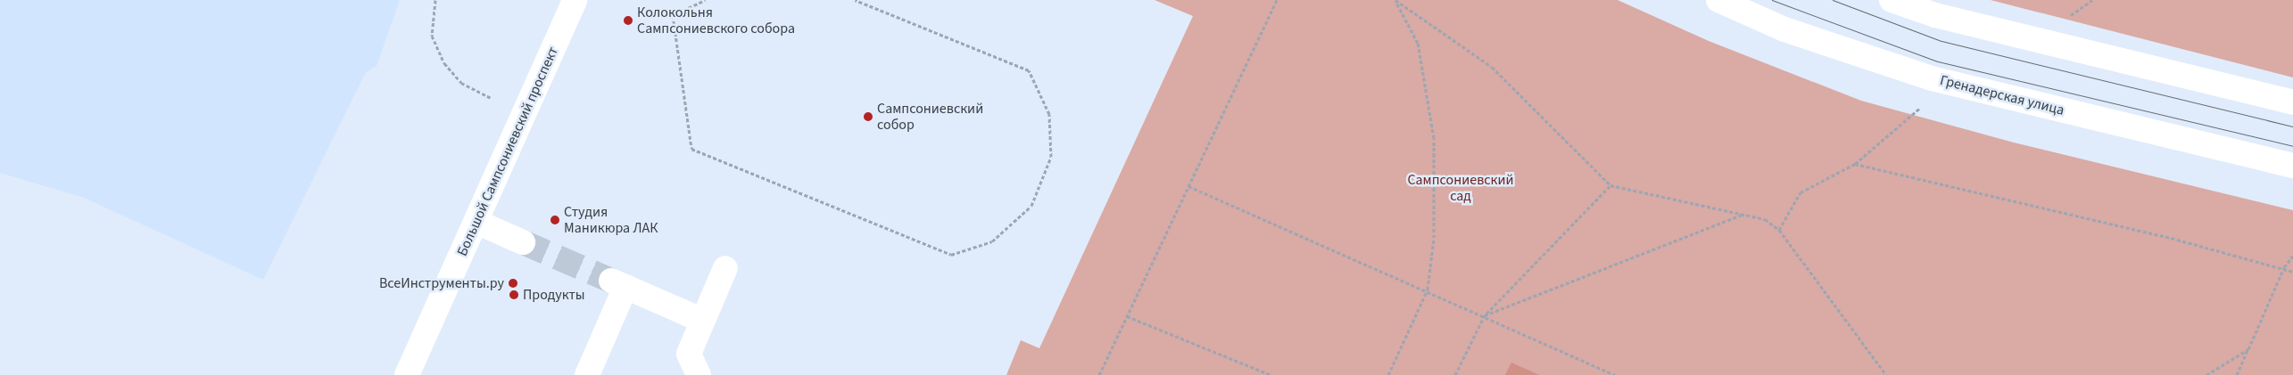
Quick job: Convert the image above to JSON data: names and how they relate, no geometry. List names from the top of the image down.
{
  "streets": {
    "street": ["Гренадерская улица", "Большой Сампсониевский проспект"]
  },
  "parks": ["Сампсониевский сад"],
  "places": [
    "Колокольня Сампсониевского собора",
    "Сампсониевский собор",
    "Студия Маникюра ЛАК",
    "ВсеИнструменты.ру",
    "Продукты"
  ]
}
